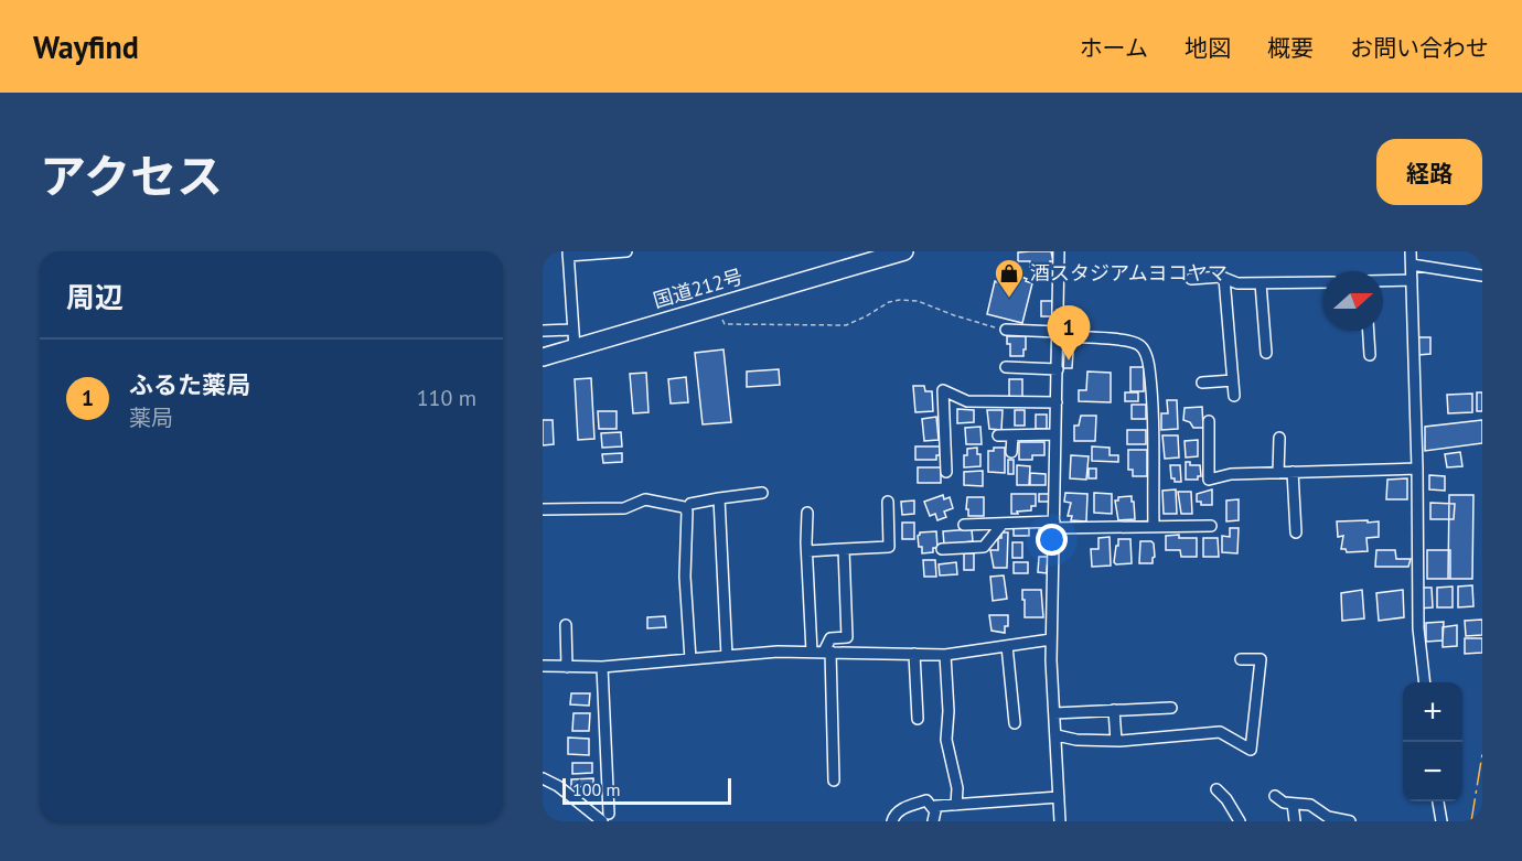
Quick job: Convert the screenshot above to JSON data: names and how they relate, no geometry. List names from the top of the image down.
{
  "streets": {
    "highway": ["国道212号"]
  },
  "places": {
    "shop": ["酒スタジアムヨコヤマ"]
  },
  "scale_bar": "100 m",
  "north": "right",
  "page": {
    "header": "Wayfind",
    "nav": [
      "ホーム",
      "地図",
      "概要",
      "お問い合わせ"
    ],
    "title": "アクセス",
    "buttons": "経路",
    "heading": "周辺",
    "pins": "1",
    "list": [
      {
        "mark": "1",
        "name": "ふるた薬局",
        "note": "薬局",
        "value": "110 m"
      }
    ],
    "map_buttons": ["+", "−"],
    "scale": "100 m"
  }
}
